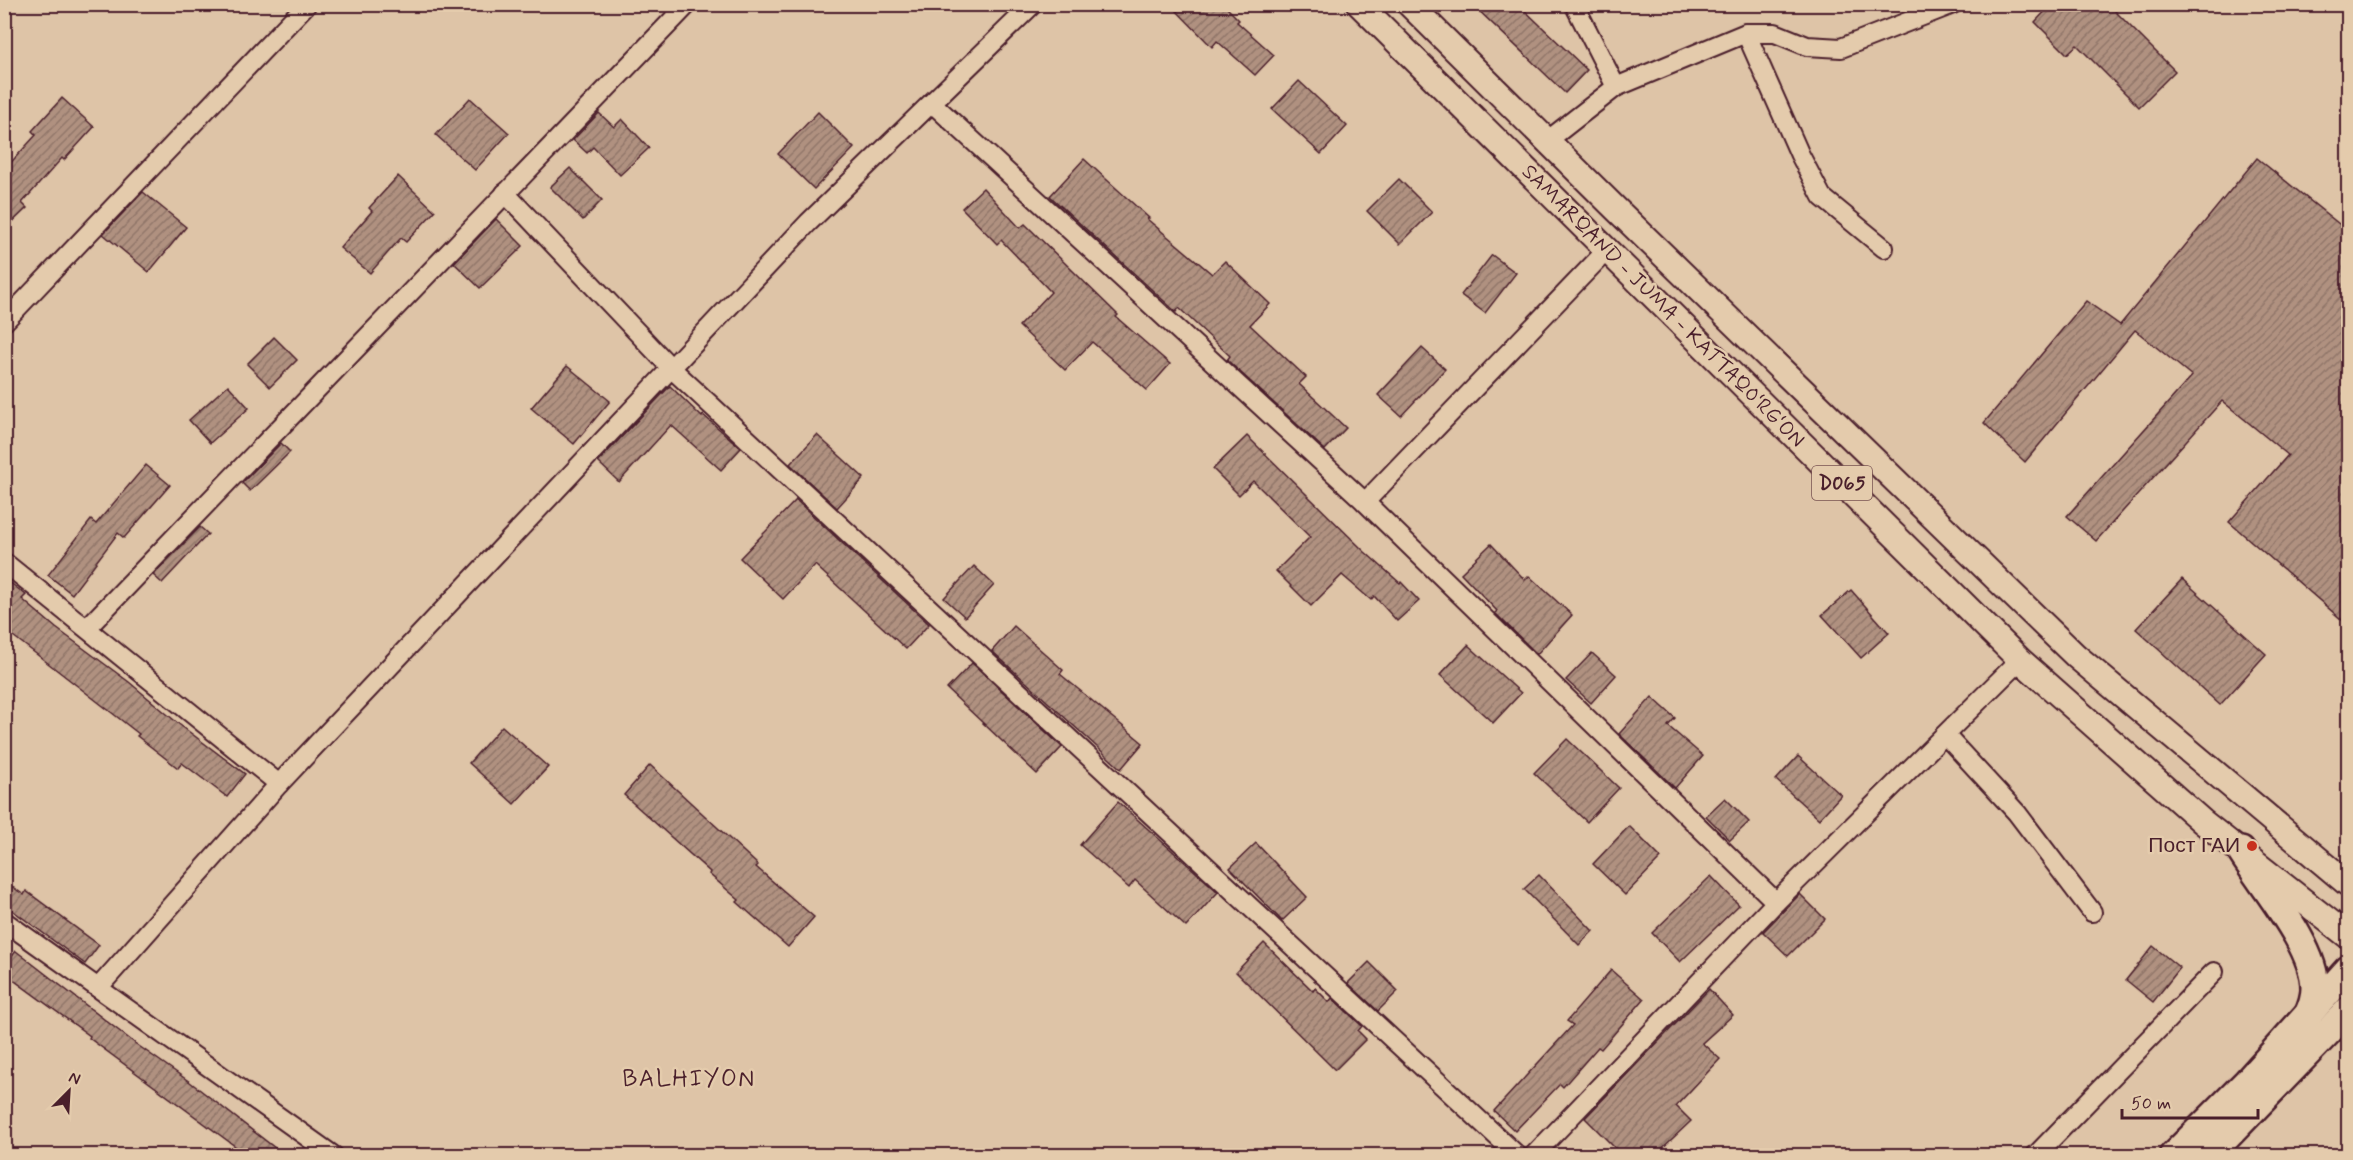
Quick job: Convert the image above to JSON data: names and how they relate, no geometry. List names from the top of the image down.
{
  "streets": {
    "main road": ["SAMARQAND - JUMA - KATTAQO‘RG‘ON", "D065"]
  },
  "districts": ["BALHIYON"],
  "places": ["Пост ГАИ"],
  "scale_bar": "50 m",
  "north": "top right"
}
